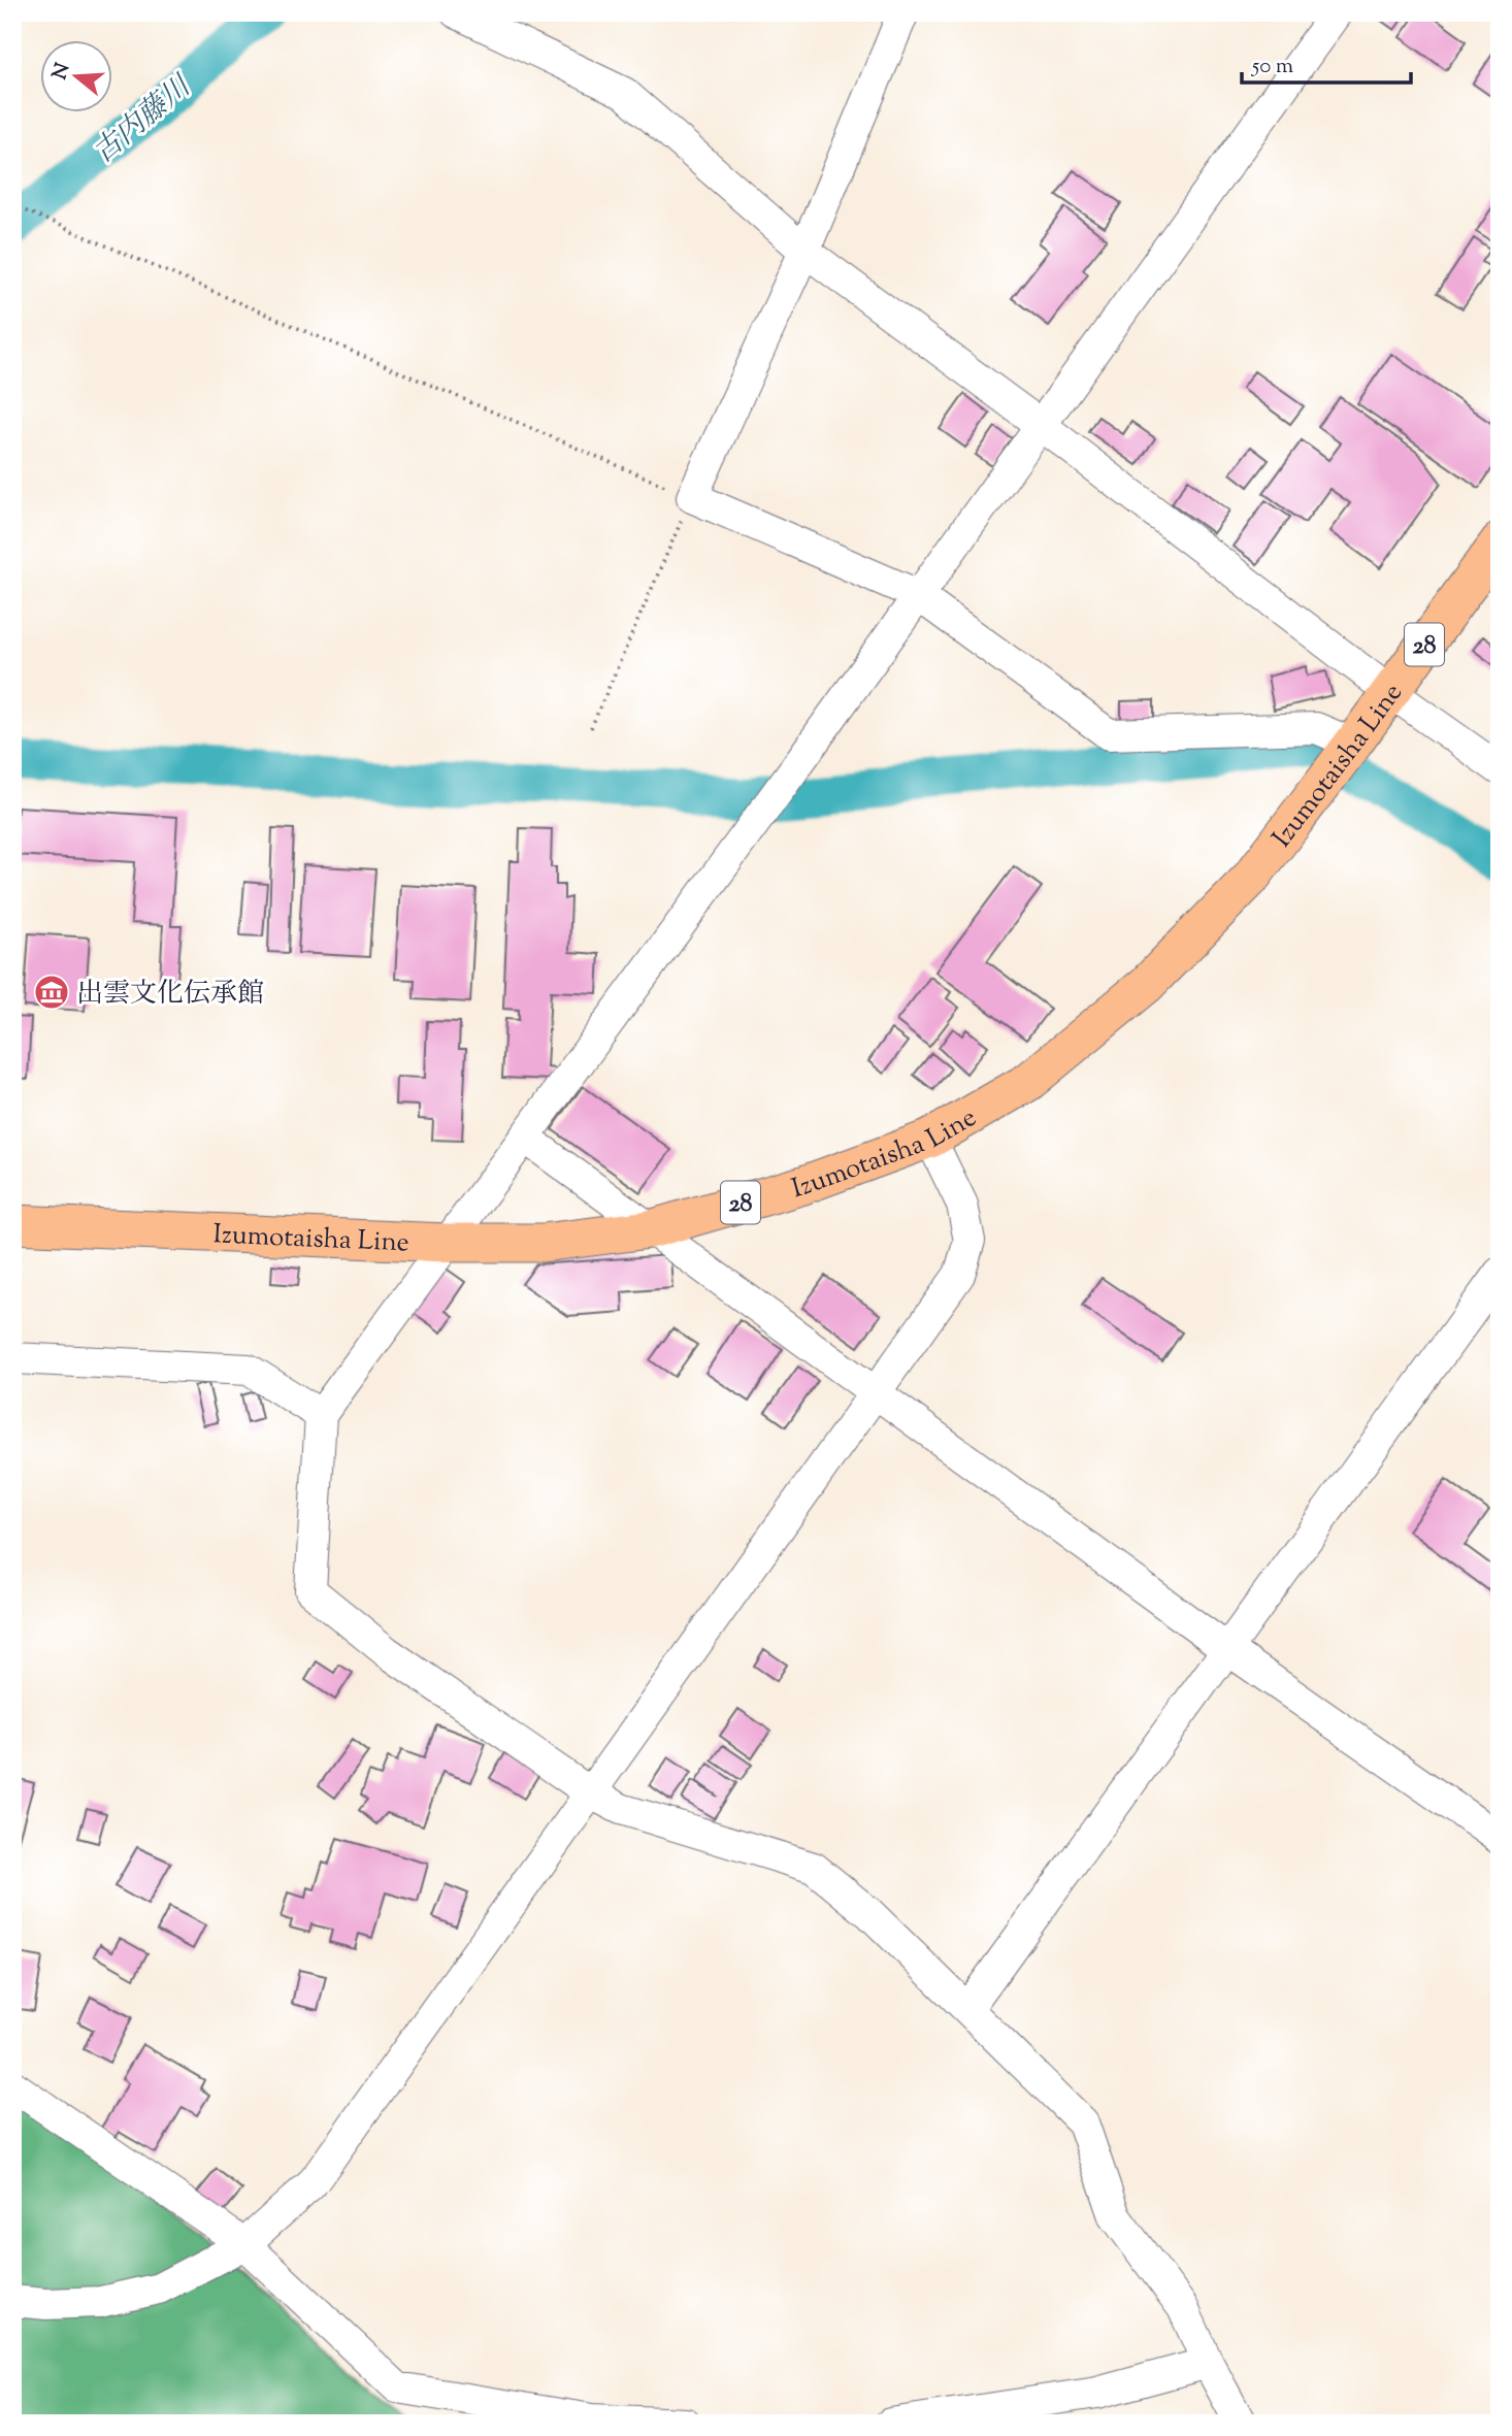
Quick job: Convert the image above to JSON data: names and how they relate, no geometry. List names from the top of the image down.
{
  "streets": {
    "main road": ["28", "Izumotaisha Line"]
  },
  "water": ["古内藤川"],
  "places": {
    "museum": ["出雲文化伝承館"]
  },
  "scale_bar": "50 m",
  "north": "left"
}
